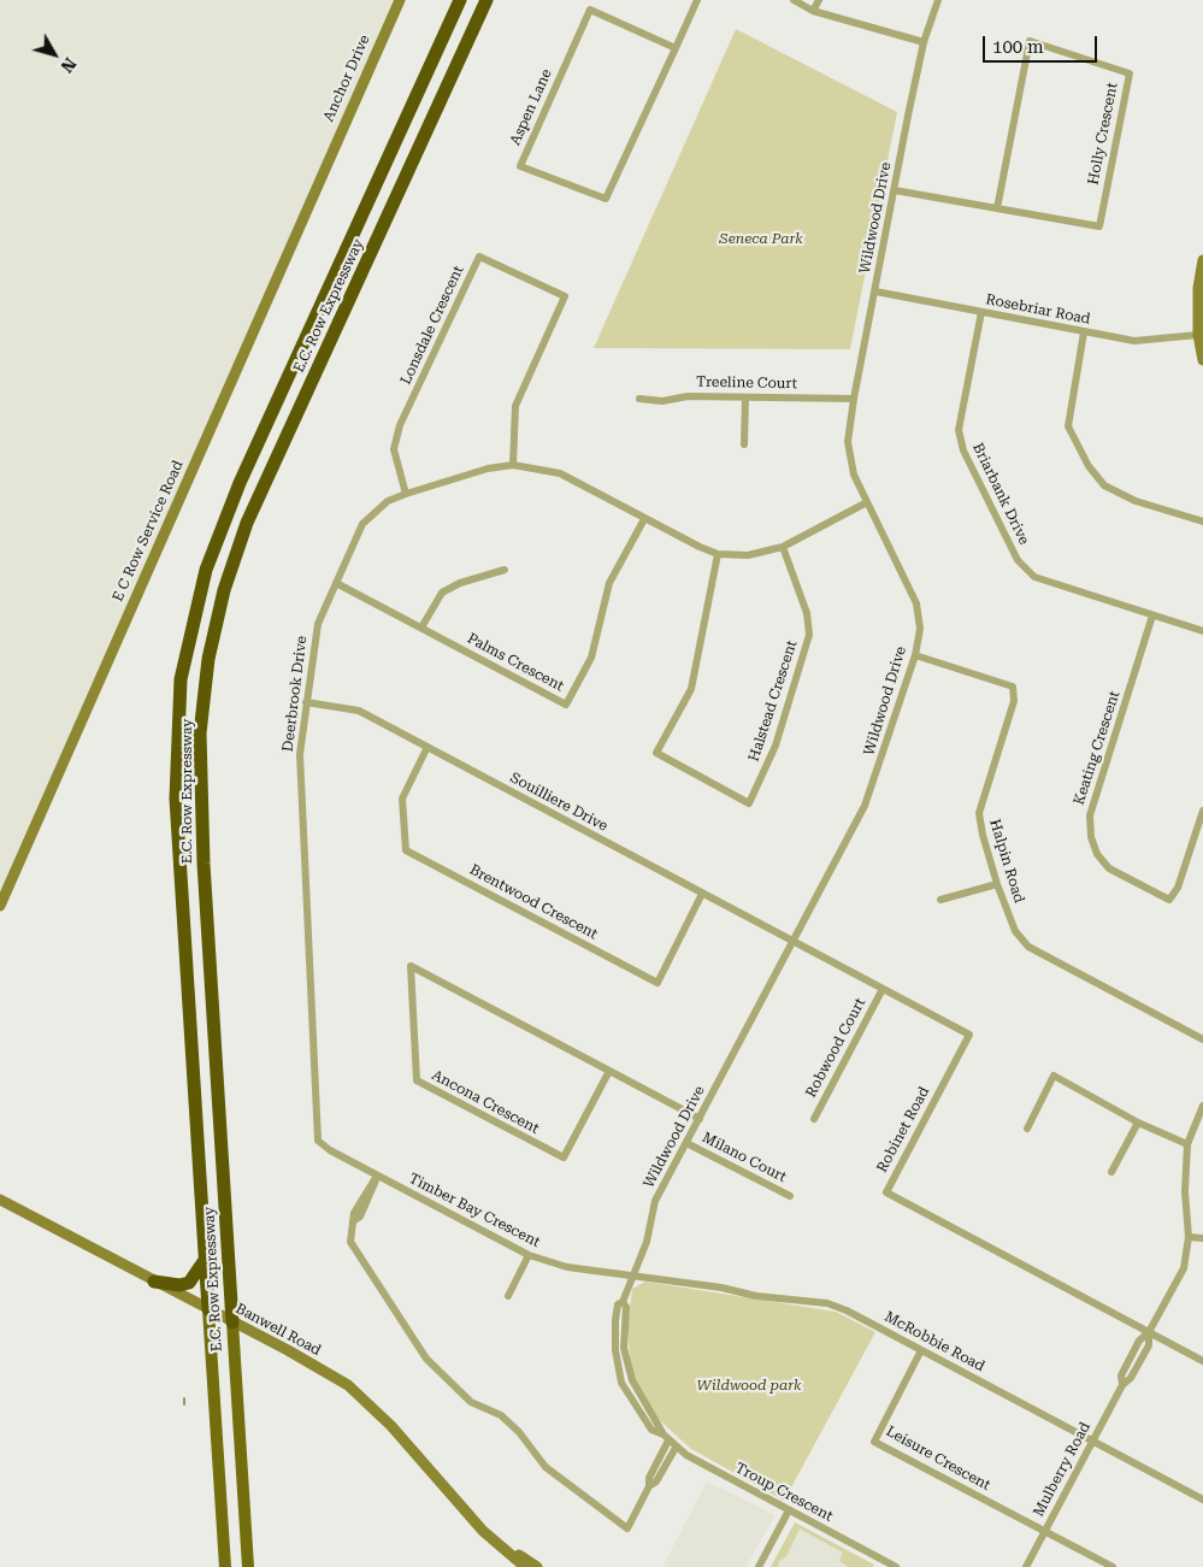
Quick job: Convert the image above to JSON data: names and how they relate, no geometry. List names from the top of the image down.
{
  "streets": {
    "highway": ["E.C. Row Expressway"],
    "street": [
      "Anchor Drive",
      "Aspen Lane",
      "Holly Crescent",
      "Wildwood Drive",
      "Rosebriar Road",
      "Lonsdale Crescent",
      "Treeline Court",
      "Briarbank Drive",
      "E C Row Service Road",
      "Palms Crescent",
      "Deerbrook Drive",
      "Halstead Crescent",
      "Keating Crescent",
      "Souilliere Drive",
      "Halpin Road",
      "Brentwood Crescent",
      "Robwood Court",
      "Ancona Crescent",
      "Robinet Road",
      "Milano Court",
      "Timber Bay Crescent",
      "Banwell Road",
      "McRobbie Road",
      "Leisure Crescent",
      "Mulberry Road",
      "Troup Crescent"
    ]
  },
  "crossings": [
    ["Anchor Drive", "E C Row Service Road"],
    ["Holly Crescent", "Wildwood Drive"],
    ["Wildwood Drive", "Rosebriar Road"],
    ["Wildwood Drive", "Treeline Court"],
    ["Wildwood Drive", "Deerbrook Drive"],
    ["Wildwood Drive", "Souilliere Drive"],
    ["Wildwood Drive", "Halpin Road"],
    ["Wildwood Drive", "Ancona Crescent"],
    ["Wildwood Drive", "Robinet Road"],
    ["Wildwood Drive", "Milano Court"],
    ["Wildwood Drive", "Timber Bay Crescent"],
    ["Wildwood Drive", "McRobbie Road"],
    ["Wildwood Drive", "Troup Crescent"],
    ["E.C. Row Expressway", "Banwell Road"],
    ["Rosebriar Road", "Briarbank Drive"],
    ["Lonsdale Crescent", "Deerbrook Drive"],
    ["Briarbank Drive", "Keating Crescent"],
    ["Palms Crescent", "Deerbrook Drive"],
    ["Deerbrook Drive", "Halstead Crescent"],
    ["Deerbrook Drive", "Souilliere Drive"],
    ["Deerbrook Drive", "Timber Bay Crescent"],
    ["Souilliere Drive", "Brentwood Crescent"],
    ["Souilliere Drive", "Robinet Road"],
    ["Robwood Court", "Robinet Road"],
    ["Robinet Road", "Mulberry Road"],
    ["Timber Bay Crescent", "McRobbie Road"],
    ["McRobbie Road", "Leisure Crescent"],
    ["McRobbie Road", "Mulberry Road"],
    ["Leisure Crescent", "Mulberry Road"]
  ],
  "parks": ["Seneca Park", "Wildwood park"],
  "scale_bar": "100 m",
  "north": "bottom right"
}
